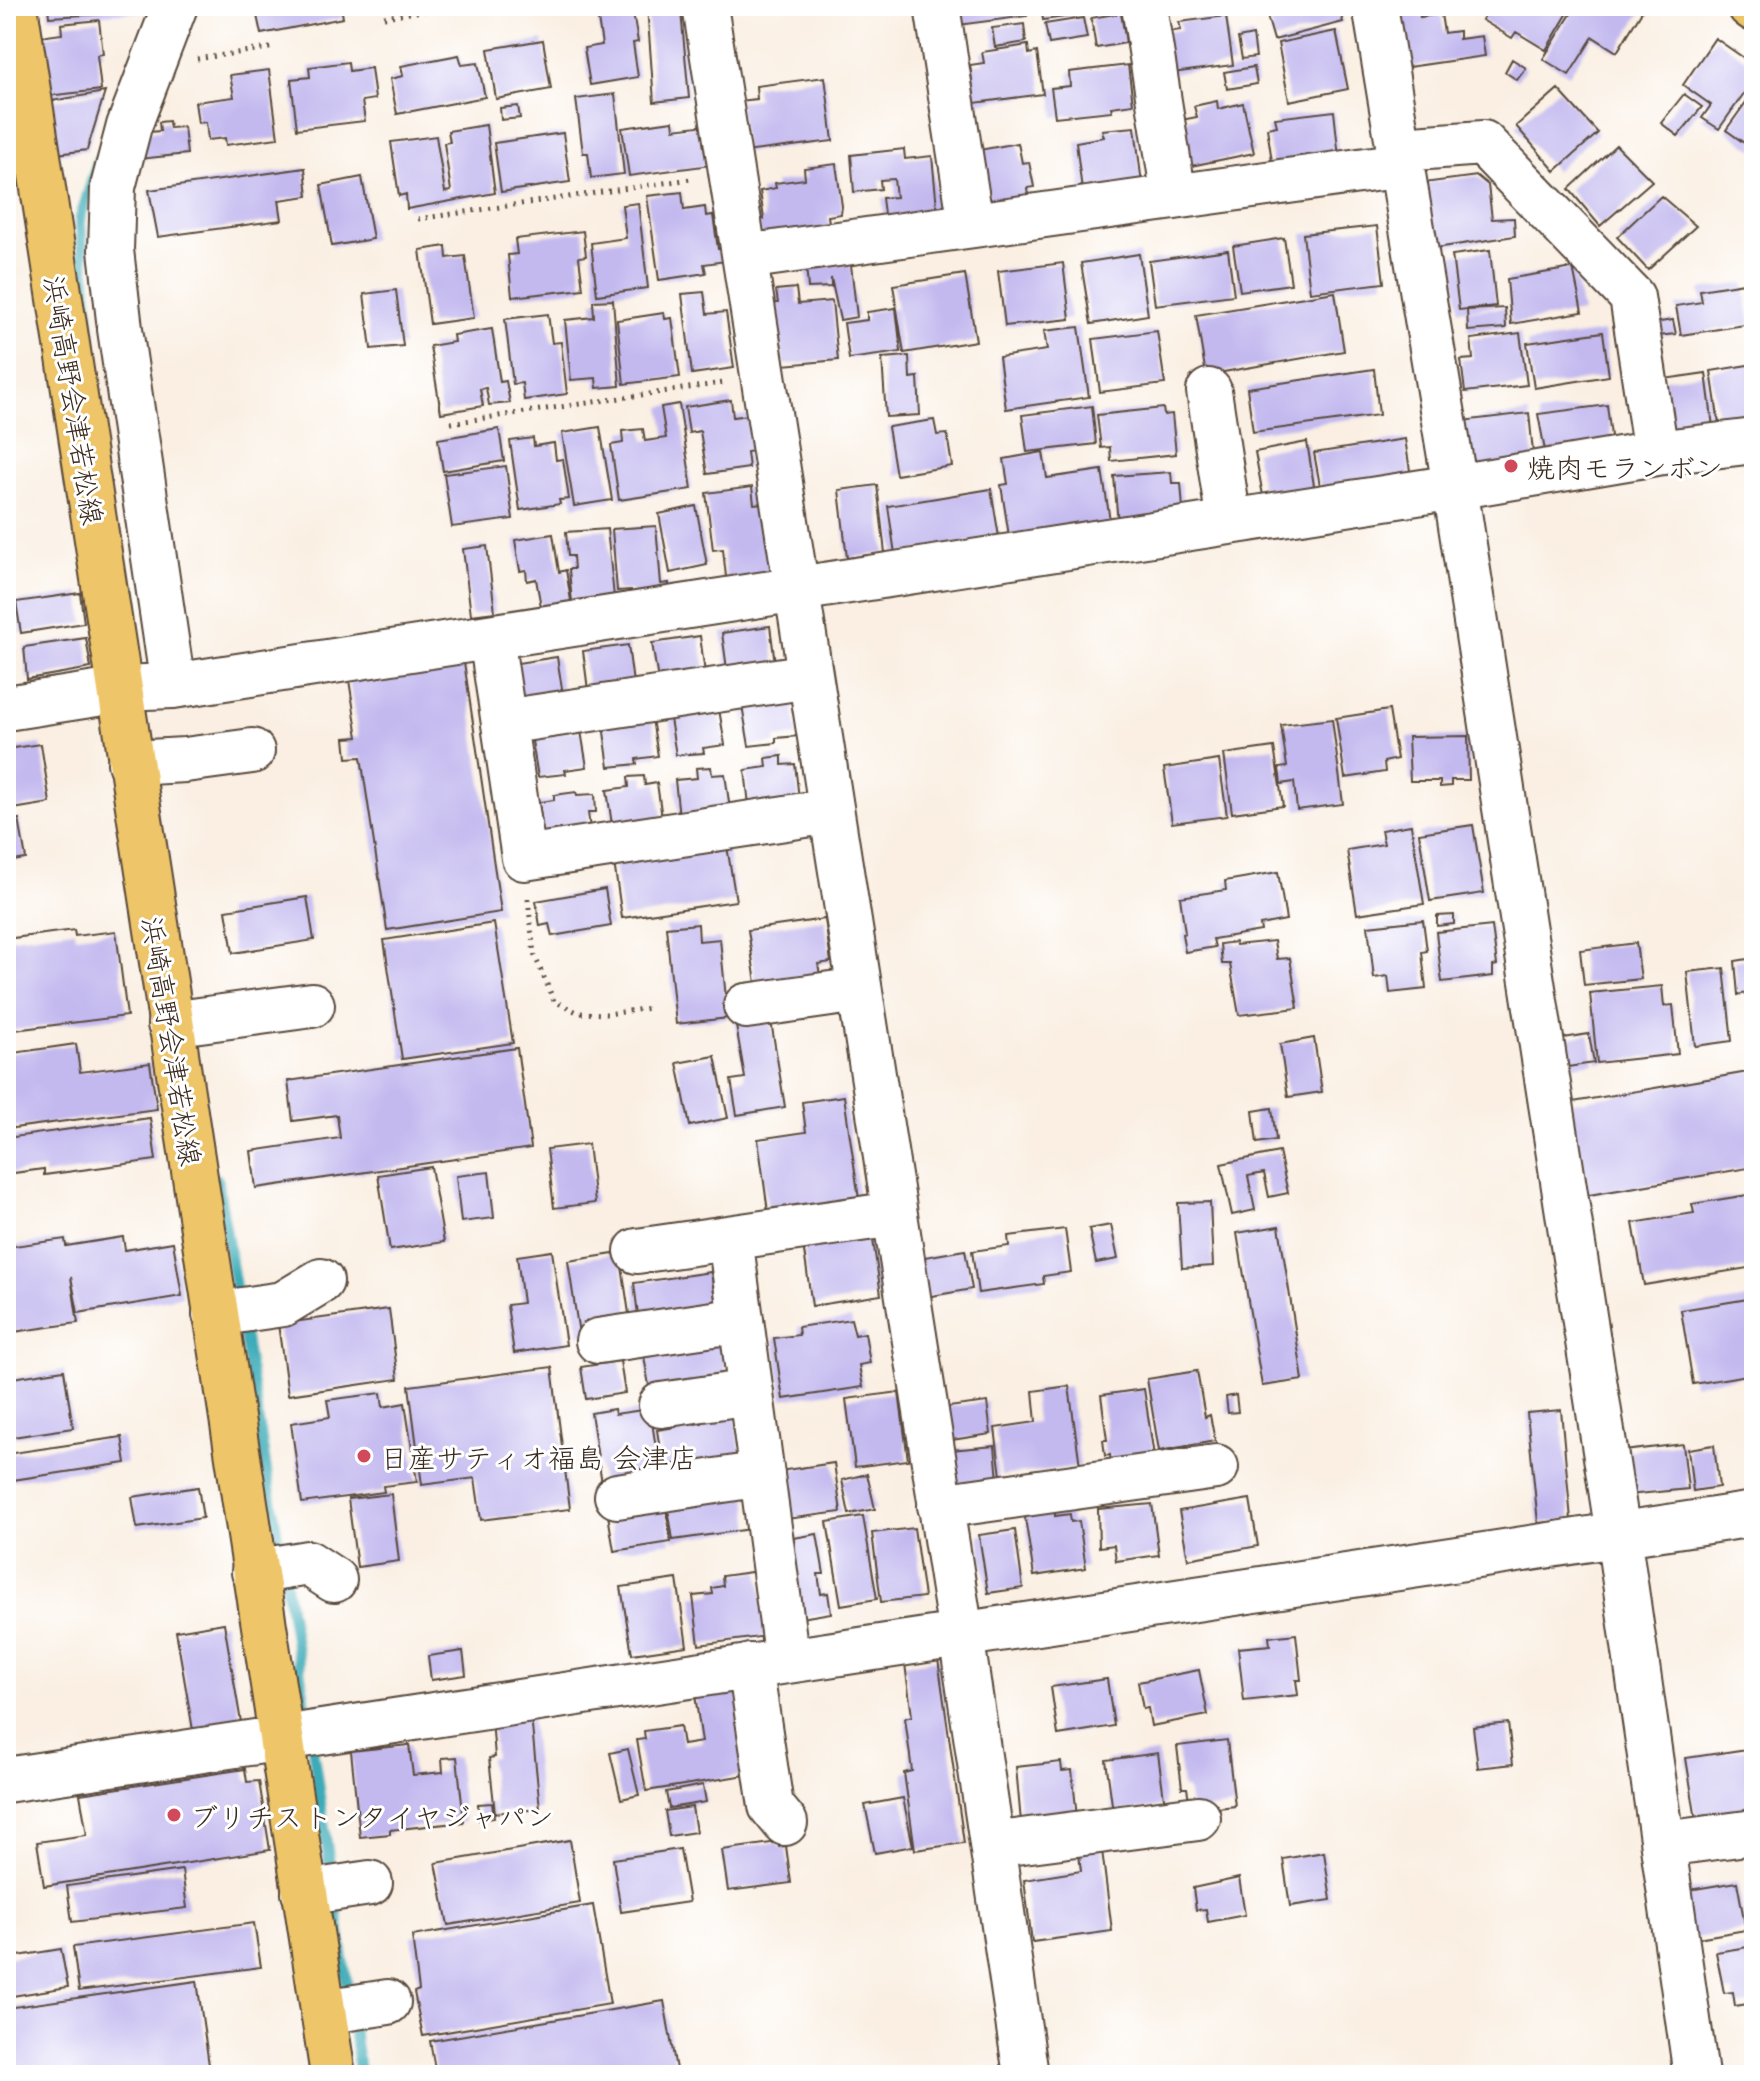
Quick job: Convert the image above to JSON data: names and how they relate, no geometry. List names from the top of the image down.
{
  "streets": {
    "main road": ["浜崎高野会津若松線"]
  },
  "places": ["焼肉モランボン", "日産サティオ福島 会津店", "ブリチストンタイヤジャパン"]
}
